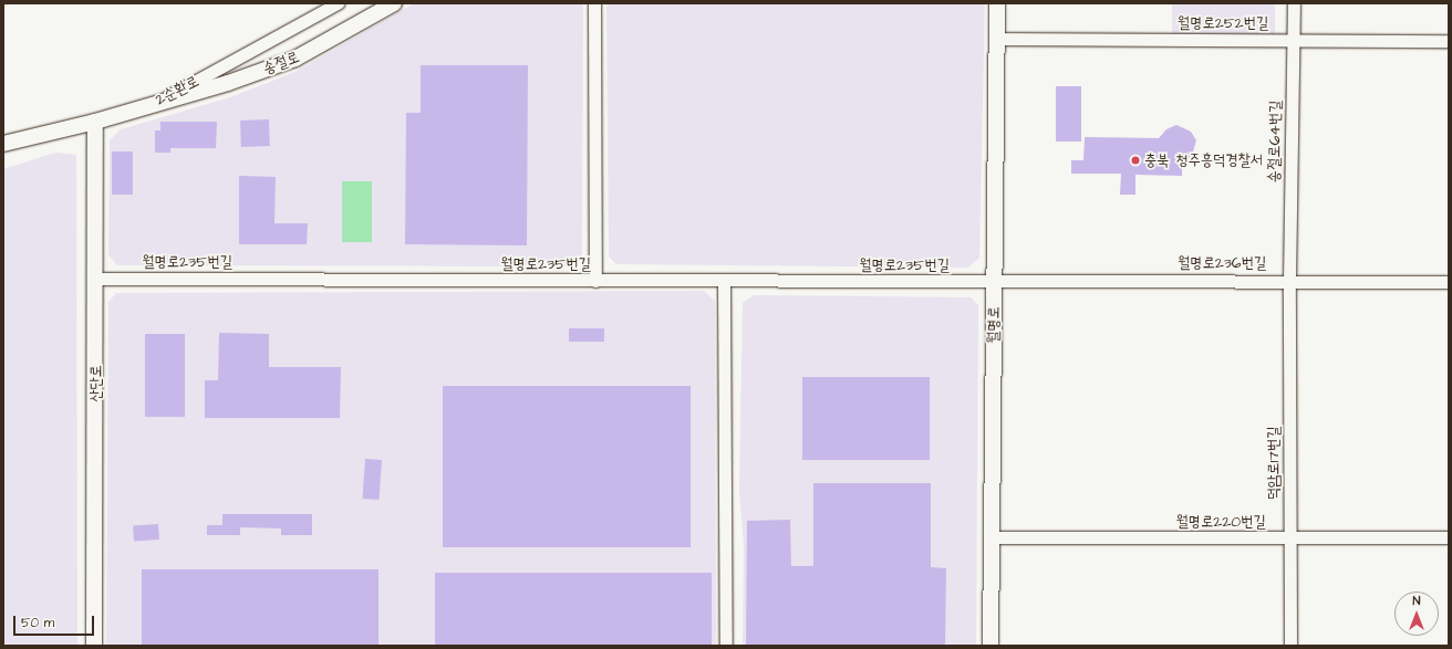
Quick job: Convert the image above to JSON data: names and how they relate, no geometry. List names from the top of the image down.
{
  "streets": {
    "street": [
      "월명로252번길",
      "송절로",
      "2순환로",
      "송절로64번길",
      "월명로235번길",
      "월명로236번길",
      "월명로",
      "산단로",
      "덕암로17번길",
      "월명로220번길"
    ]
  },
  "crossings": [
    ["월명로252번길", "송절로64번길"],
    ["월명로252번길", "월명로"],
    ["송절로", "2순환로"],
    ["2순환로", "산단로"],
    ["송절로64번길", "월명로236번길"],
    ["송절로64번길", "덕암로17번길"],
    ["월명로235번길", "월명로236번길"],
    ["월명로235번길", "월명로"],
    ["월명로235번길", "산단로"],
    ["월명로236번길", "월명로"],
    ["월명로236번길", "덕암로17번길"],
    ["월명로", "월명로220번길"],
    ["덕암로17번길", "월명로220번길"]
  ],
  "places": ["충북 청주흥덕경찰서"],
  "scale_bar": "50 m",
  "north": "top"
}
